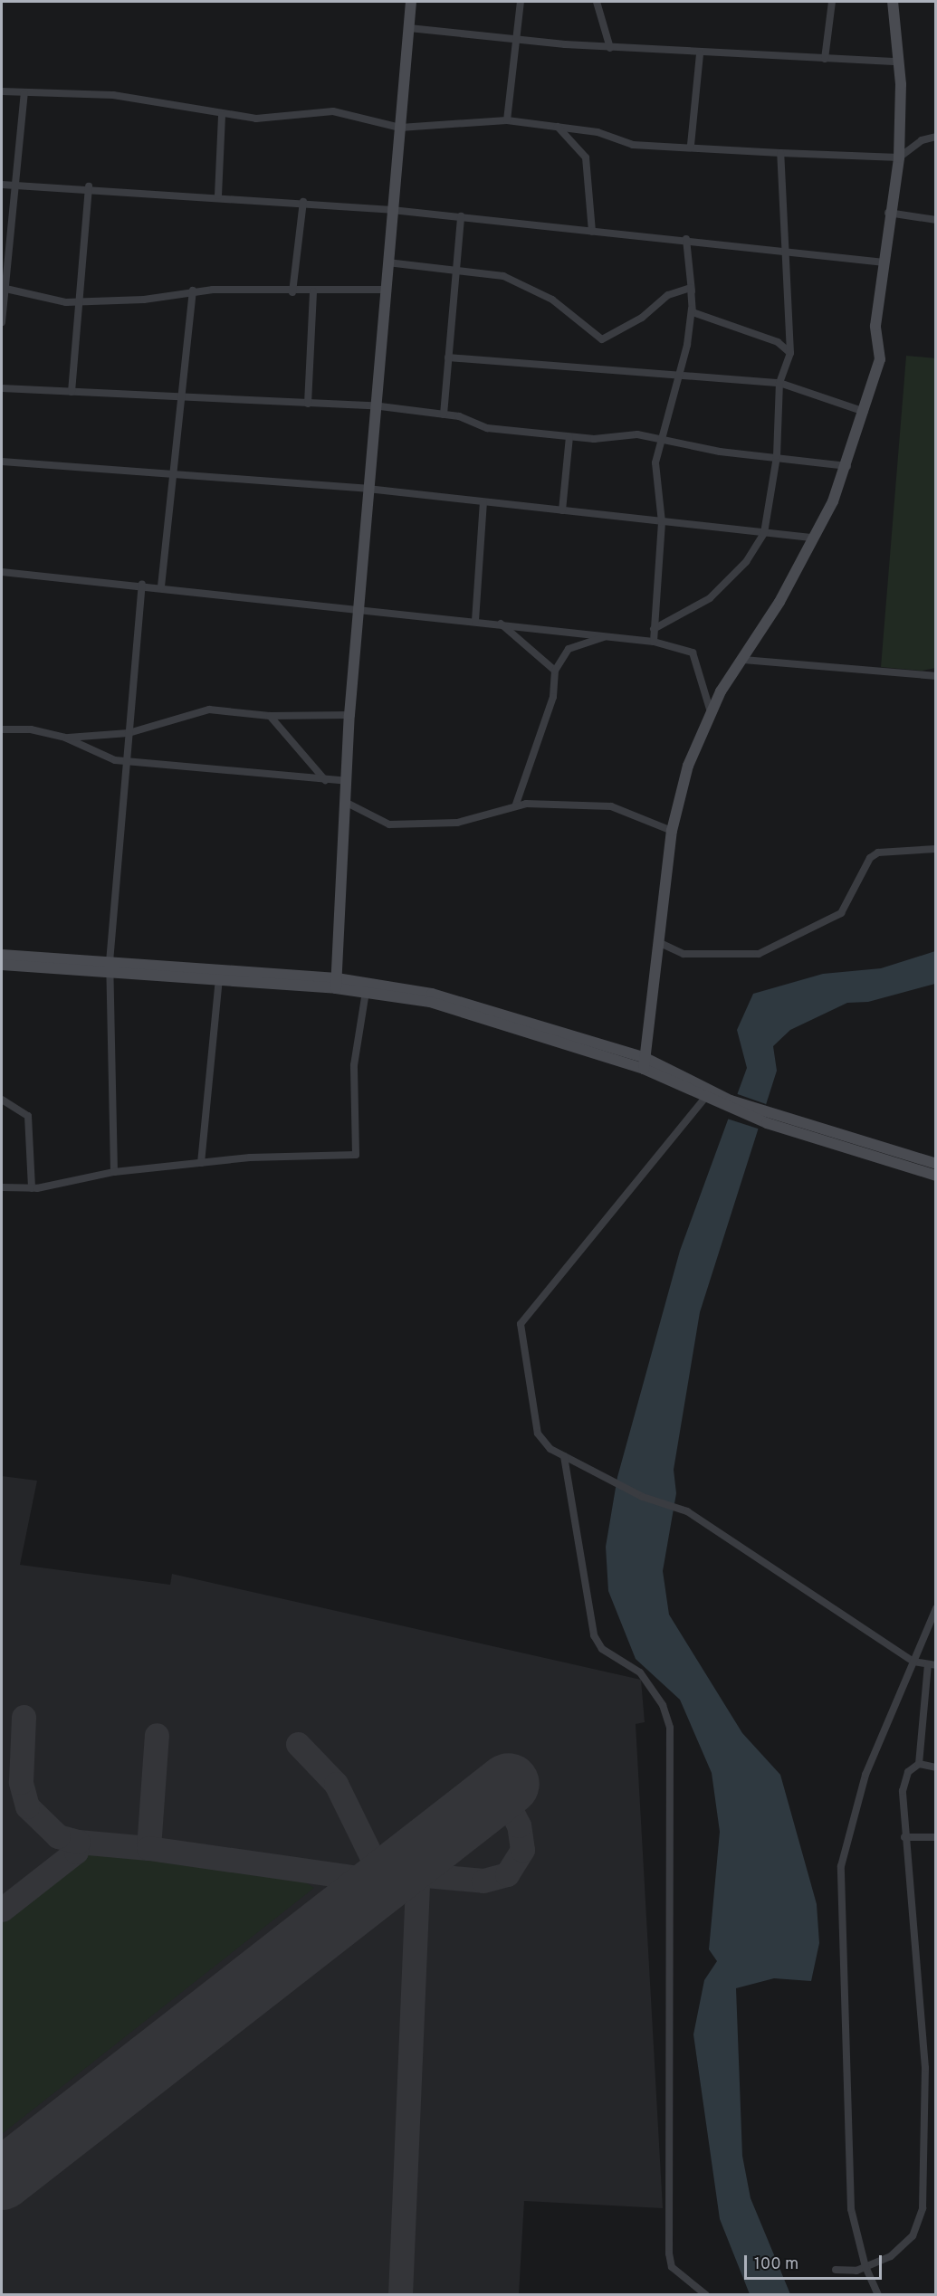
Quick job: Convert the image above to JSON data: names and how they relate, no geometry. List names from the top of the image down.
{
  "scale_bar": "100 m"
}
